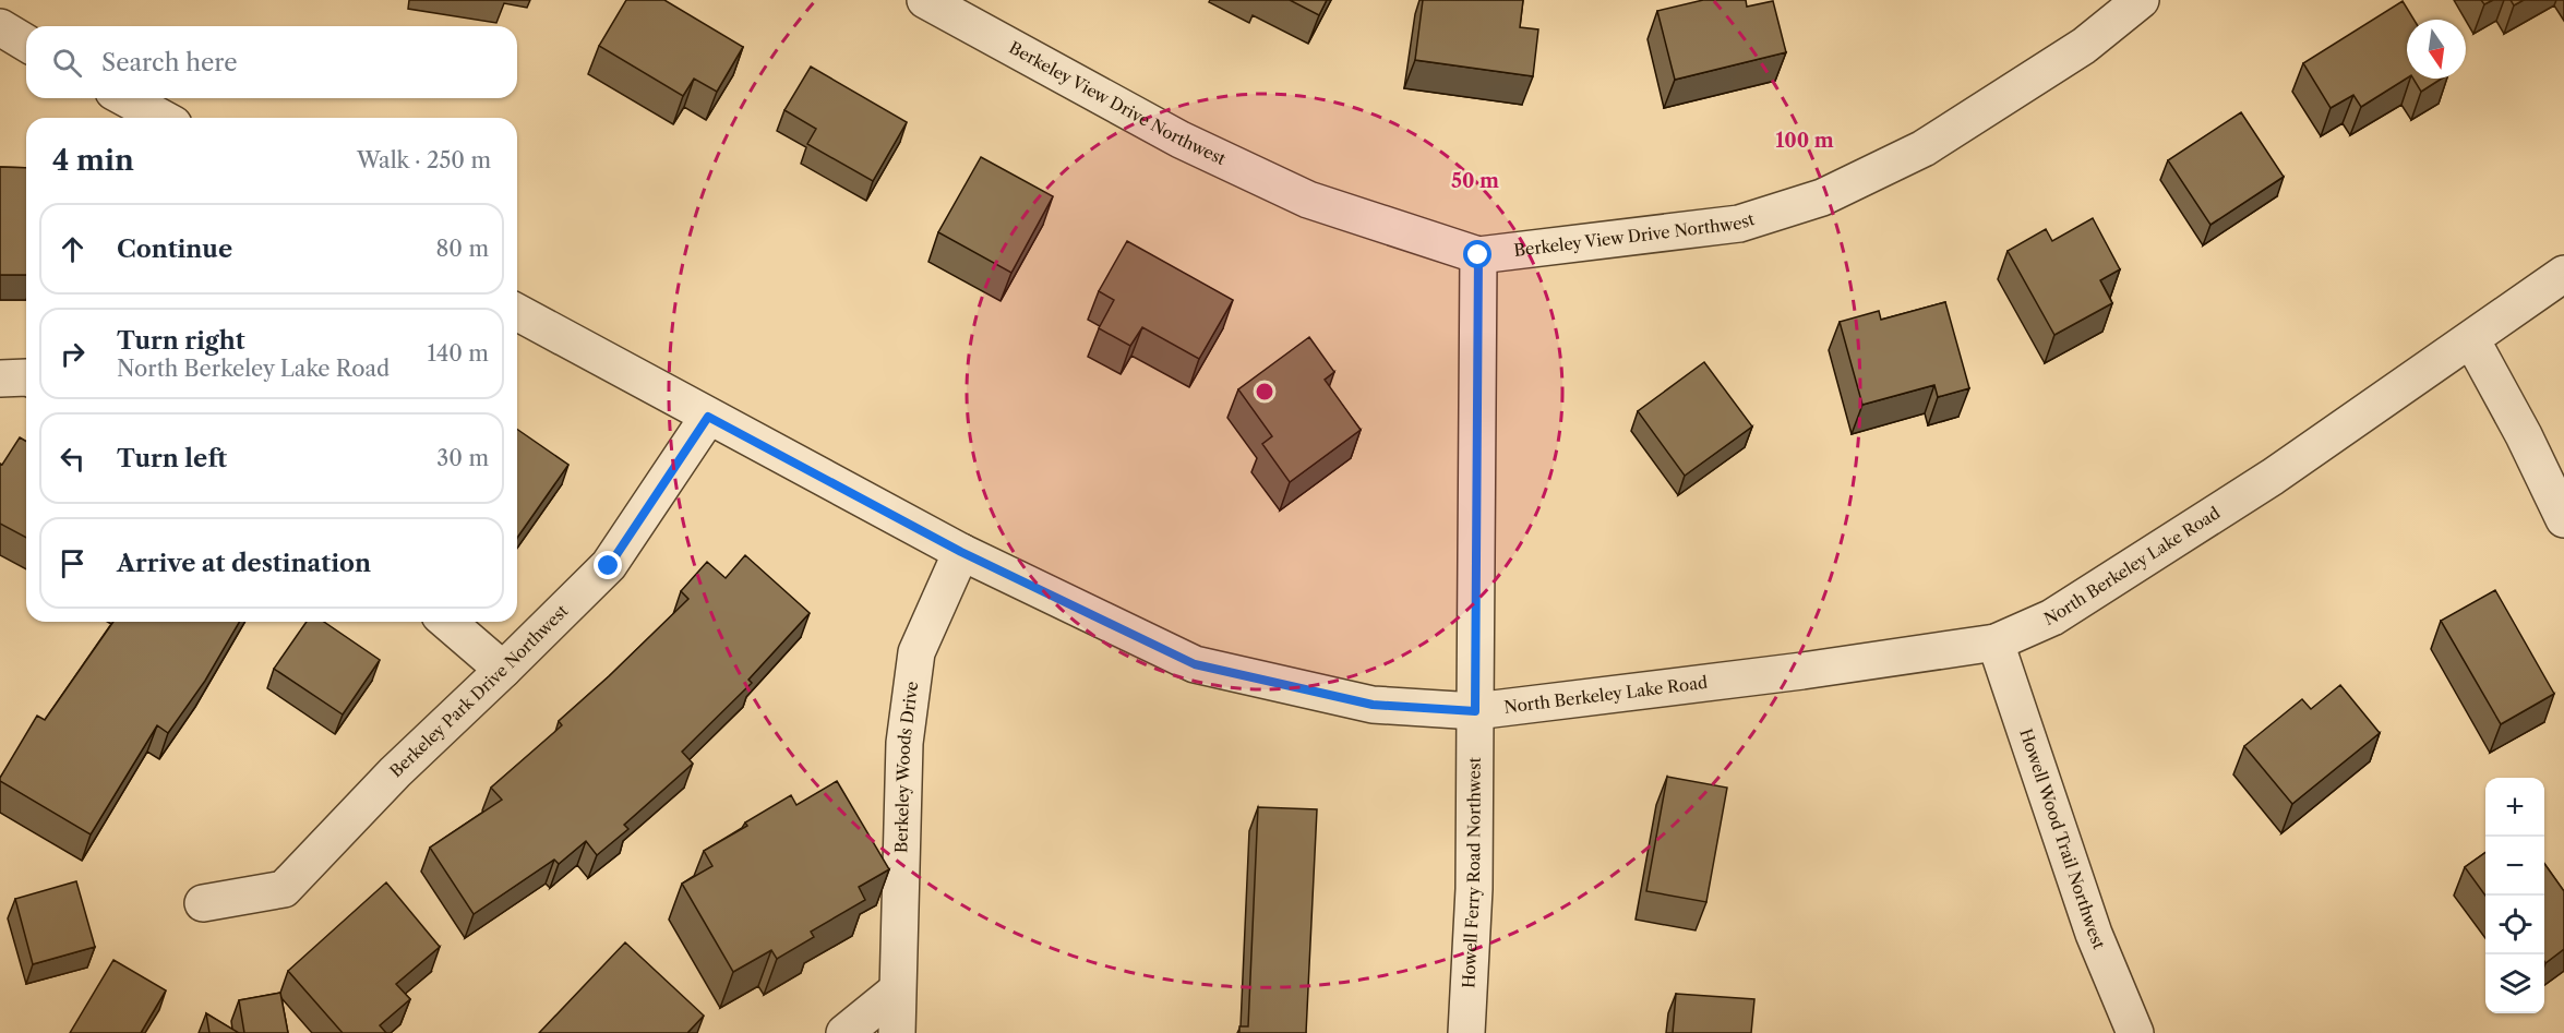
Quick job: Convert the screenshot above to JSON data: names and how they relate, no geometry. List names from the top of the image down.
{
  "streets": {
    "street": [
      "Berkeley View Drive Northwest",
      "North Berkeley Lake Road",
      "Berkeley Park Drive Northwest",
      "Berkeley Woods Drive",
      "Howell Wood Trail Northwest",
      "Howell Ferry Road Northwest"
    ]
  },
  "crossings": [
    ["Berkeley View Drive Northwest", "Howell Ferry Road Northwest"],
    ["North Berkeley Lake Road", "Berkeley Park Drive Northwest"],
    ["North Berkeley Lake Road", "Berkeley Woods Drive"],
    ["North Berkeley Lake Road", "Howell Wood Trail Northwest"],
    ["North Berkeley Lake Road", "Howell Ferry Road Northwest"]
  ],
  "north": "bottom",
  "page": {
    "search": "Search here",
    "heading": ["4 min", "Walk · 250 m"],
    "list": [
      ["Continue", "80 m"],
      ["Turn right", "North Berkeley Lake Road", "140 m"],
      ["Turn left", "30 m"],
      "Arrive at destination"
    ],
    "map_buttons": ["+", "−"]
  },
  "rings": ["100 m", "50 m"]
}
